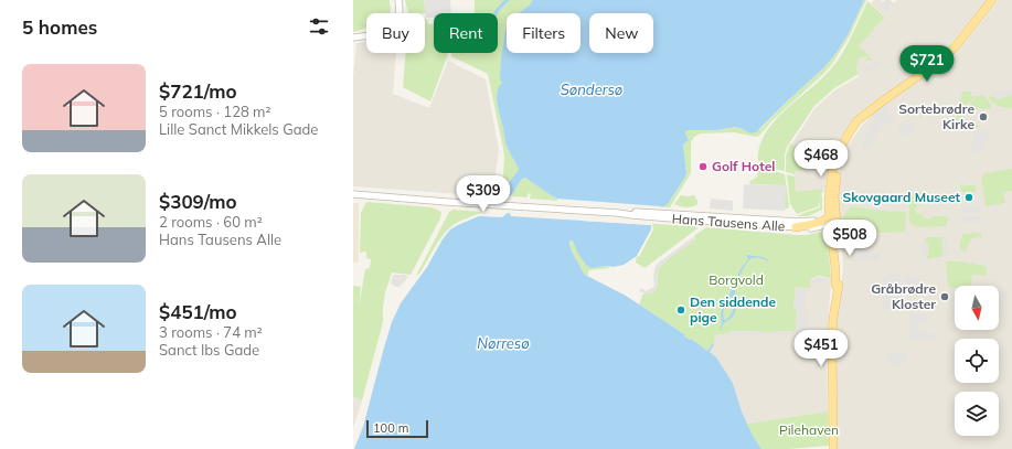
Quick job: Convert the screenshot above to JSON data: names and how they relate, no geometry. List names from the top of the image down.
{
  "streets": {
    "street": ["Hans Tausens Alle"]
  },
  "water": ["Søndersø", "Nørresø"],
  "parks": ["Borgvold", "Pilehaven"],
  "places": [
    "Sortebrødre Kirke",
    "Golf Hotel",
    "Skovgaard Museet",
    "Gråbrødre Kloster",
    "Den siddende pige"
  ],
  "scale_bar": "100 m",
  "north": "bottom",
  "page": {
    "heading": "5 homes",
    "chip": [
      "Buy",
      "Rent",
      "Filters",
      "New"
    ],
    "price": [
      "$721",
      "$468",
      "$309",
      "$508",
      "$451"
    ],
    "list": [
      {
        "name": "$721/mo",
        "note": "5 rooms · 128 m² · Lille Sanct Mikkels Gade"
      },
      {
        "name": "$309/mo",
        "note": "2 rooms · 60 m² · Hans Tausens Alle"
      },
      {
        "name": "$451/mo",
        "note": "3 rooms · 74 m² · Sanct Ibs Gade"
      }
    ],
    "scale": "100 m"
  }
}
